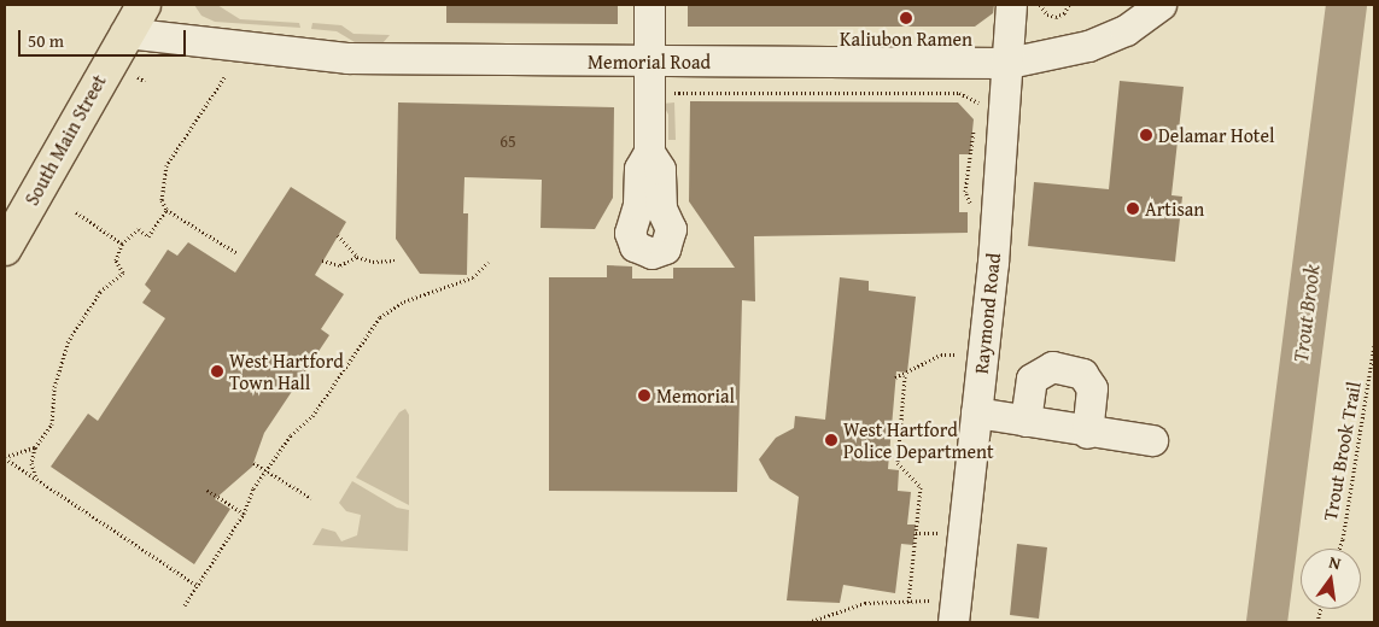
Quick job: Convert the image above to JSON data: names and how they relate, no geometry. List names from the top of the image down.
{
  "streets": {
    "main road": ["South Main Street"],
    "street": ["Memorial Road", "Raymond Road"],
    "path": ["Trout Brook Trail"]
  },
  "crossings": [
    ["Memorial Road", "South Main Street"],
    ["Memorial Road", "Raymond Road"]
  ],
  "water": ["Trout Brook"],
  "places": [
    "Kaliubon Ramen",
    "Delamar Hotel",
    "Artisan",
    "West Hartford Town Hall",
    "Memorial",
    "West Hartford Police Department"
  ],
  "house_numbers": ["65"],
  "scale_bar": "50 m",
  "north": "top"
}
